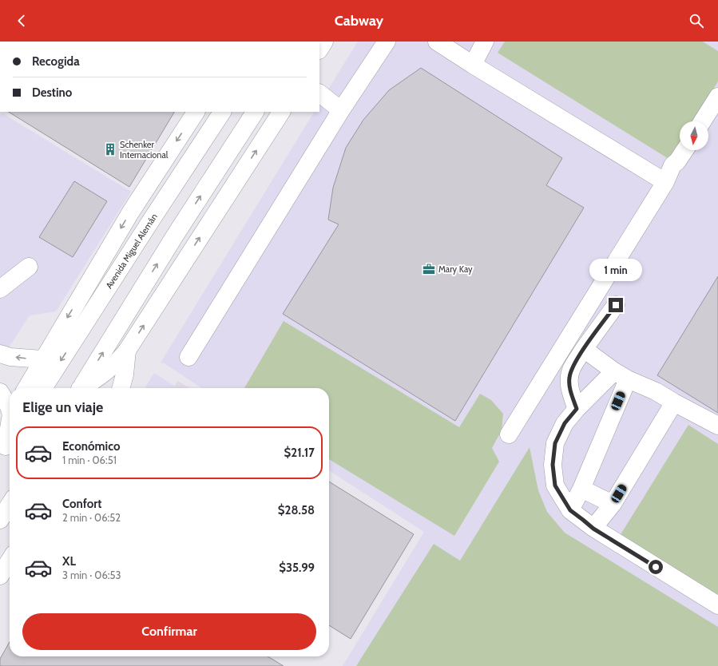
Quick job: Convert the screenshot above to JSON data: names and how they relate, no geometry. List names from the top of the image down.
{
  "streets": {
    "main road": ["Avenida Miguel Alemán"]
  },
  "places": {
    "building": ["Schenker Internacional"],
    "office": ["Mary Kay"]
  },
  "north": "bottom",
  "page": {
    "header": "Cabway",
    "banner": ["Recogida", "Destino"],
    "bubble": "1 min",
    "heading": "Elige un viaje",
    "list": [
      {
        "name": "Económico",
        "note": "1 min · 06:51",
        "value": "$21.17"
      },
      {
        "name": "Confort",
        "note": "2 min · 06:52",
        "value": "$28.58"
      },
      {
        "name": "XL",
        "note": "3 min · 06:53",
        "value": "$35.99"
      }
    ],
    "buttons": "Confirmar"
  }
}
